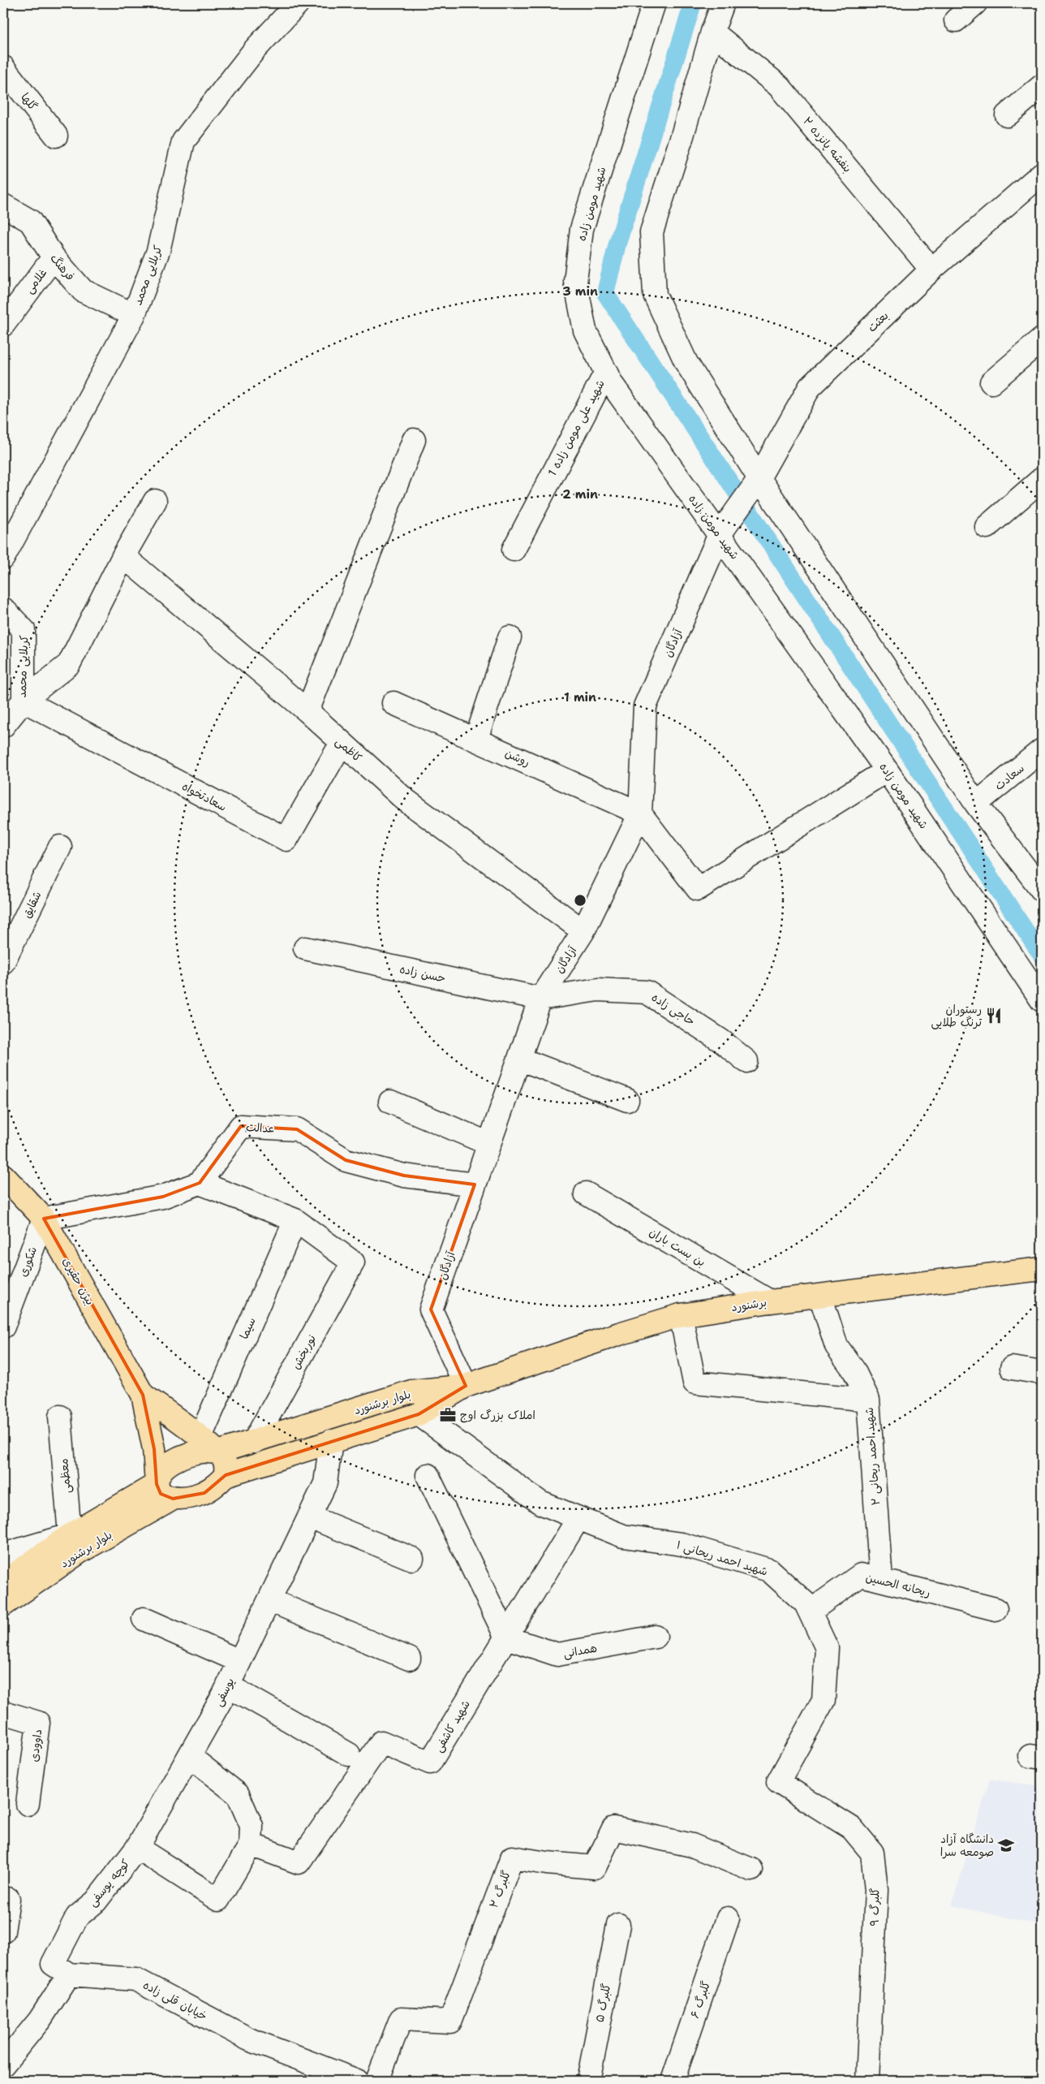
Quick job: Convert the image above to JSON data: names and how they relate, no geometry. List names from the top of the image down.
{
  "streets": {
    "main road": ["بیژن حقیری", "برشنورد", "بلوار برشنورد"],
    "street": [
      "گلها",
      "بنفشه پانزده ۲",
      "شهید مومن زاده",
      "فرهنگ",
      "کربلایی محمد",
      "غلامی",
      "بعثت",
      "شهید علی مومن زاده 1",
      "آزادگان",
      "کاظمی",
      "روشن",
      "سعادت",
      "سعادتخواه",
      "شقایق",
      "حسن زاده",
      "حاجی زاده",
      "عدالت",
      "بن بست باران",
      "شکوری",
      "سیما",
      "نوربخش",
      "شهید احمد ریحانی ۲",
      "معظمی",
      "شهید احمد ریحانی ۱",
      "ریحانه الحسین",
      "همدانی",
      "یوسفی",
      "شهید کاشفی",
      "داوودی",
      "کوچه یوسفی",
      "گلبرگ ۲",
      "گلبرگ ۹",
      "گلبرگ ۶",
      "خیابان قلی زاده",
      "گلبرگ ۵"
    ]
  },
  "crossings": [
    ["بنفشه پانزده ۲", "بعثت"],
    ["شهید مومن زاده", "شهید علی مومن زاده 1"],
    ["شهید مومن زاده", "آزادگان"],
    ["فرهنگ", "کربلایی محمد"],
    ["فرهنگ", "غلامی"],
    ["کربلایی محمد", "سعادتخواه"],
    ["بعثت", "آزادگان"],
    ["آزادگان", "کاظمی"],
    ["آزادگان", "روشن"],
    ["آزادگان", "حسن زاده"],
    ["آزادگان", "حاجی زاده"],
    ["آزادگان", "عدالت"],
    ["آزادگان", "برشنورد"],
    ["آزادگان", "بلوار برشنورد"],
    ["کاظمی", "سعادتخواه"],
    ["حسن زاده", "حاجی زاده"],
    ["بن بست باران", "برشنورد"],
    ["شکوری", "بیژن حقیری"],
    ["برشنورد", "بلوار برشنورد"],
    ["برشنورد", "شهید احمد ریحانی ۲"],
    ["سیما", "نوربخش"],
    ["نوربخش", "بلوار برشنورد"],
    ["بلوار برشنورد", "معظمی"],
    ["بلوار برشنورد", "شهید احمد ریحانی ۱"],
    ["بلوار برشنورد", "یوسفی"],
    ["شهید احمد ریحانی ۲", "ریحانه الحسین"],
    ["شهید احمد ریحانی ۱", "ریحانه الحسین"],
    ["شهید احمد ریحانی ۱", "شهید کاشفی"],
    ["شهید احمد ریحانی ۱", "گلبرگ ۹"],
    ["همدانی", "شهید کاشفی"],
    ["یوسفی", "کوچه یوسفی"],
    ["کوچه یوسفی", "خیابان قلی زاده"]
  ],
  "places": {
    "restaurant": ["رستوران ترنگ طلایی"],
    "office": ["املاک بزرگ اوج"],
    "school or university": ["دانشگاه آزاد صومعه سرا"]
  },
  "rings": ["3 min", "2 min", "1 min"]
}
